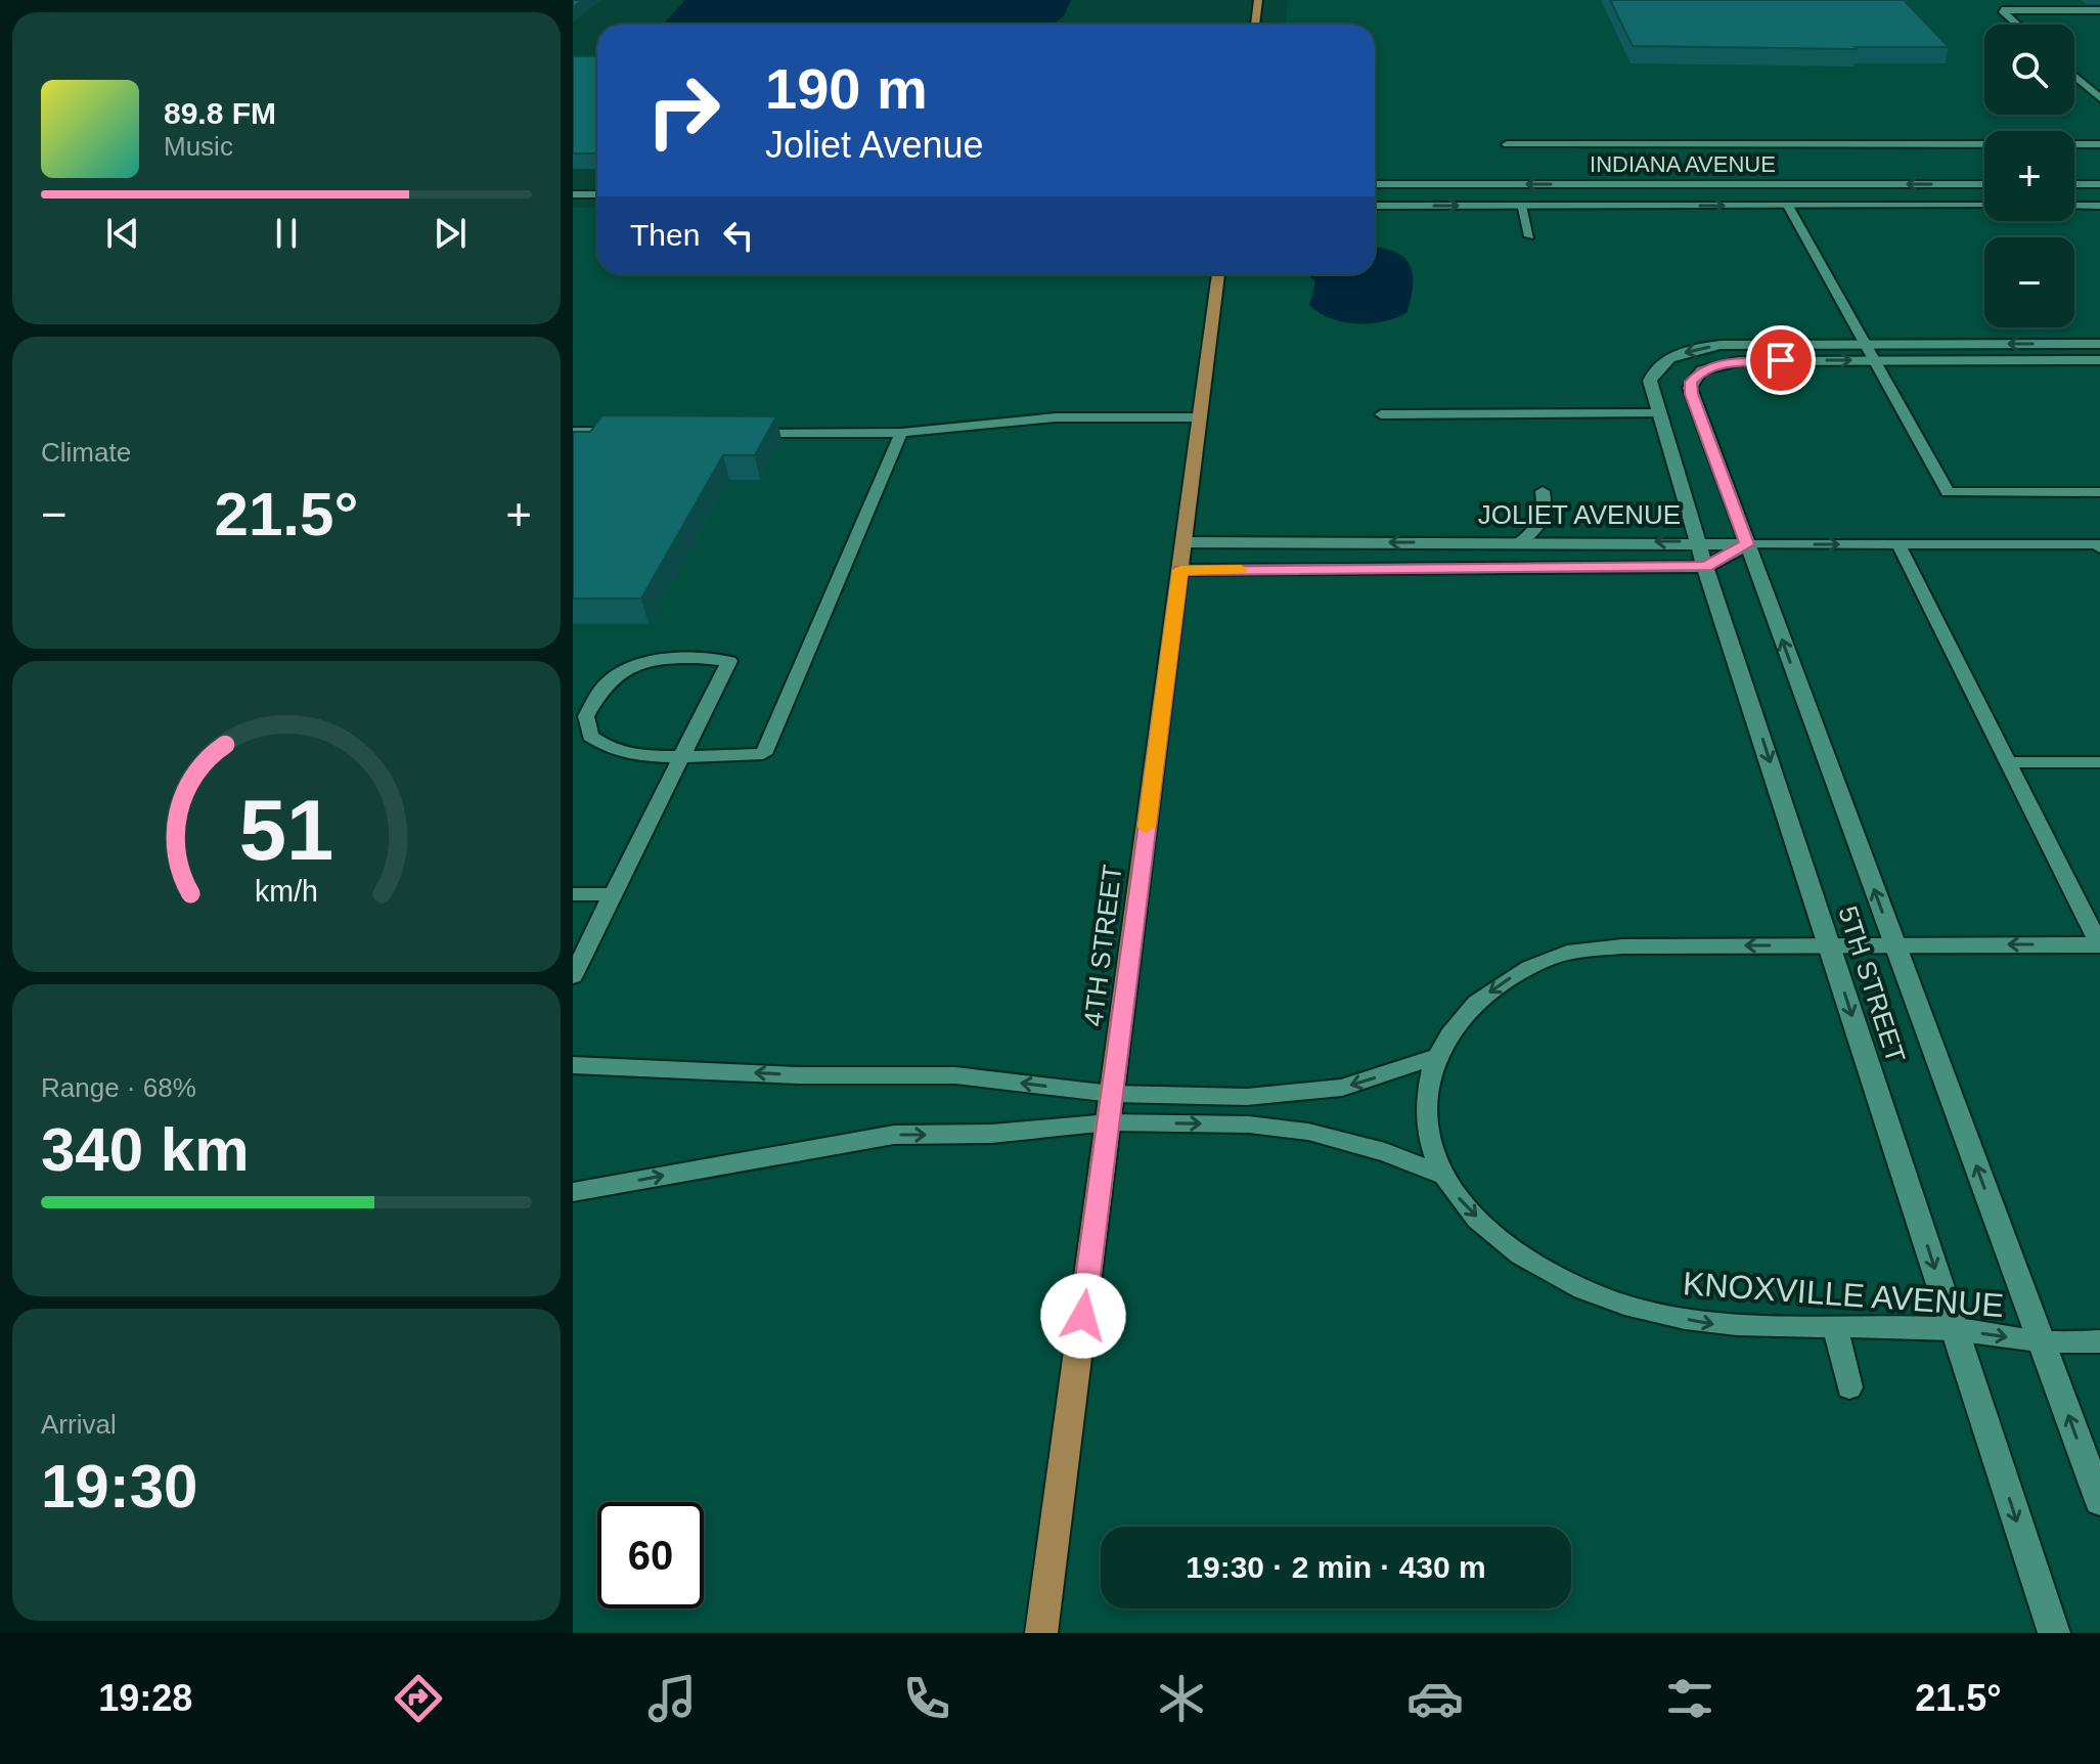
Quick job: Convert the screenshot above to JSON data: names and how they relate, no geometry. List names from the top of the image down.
{
  "streets": {
    "main road": ["4TH STREET"],
    "street": ["INDIANA AVENUE", "JOLIET AVENUE", "5TH STREET"],
    "lane": ["KNOXVILLE AVENUE"]
  },
  "crossings": [
    ["JOLIET AVENUE", "4TH STREET"],
    ["JOLIET AVENUE", "5TH STREET"],
    ["5TH STREET", "KNOXVILLE AVENUE"]
  ],
  "page": {
    "map_buttons": ["+", "−"],
    "turn": ["190 m", "Joliet Avenue"],
    "song": ["89.8 FM", "Music"],
    "then": "Then",
    "tile": [
      "Climate",
      ["Range · 68%", "340 km"],
      ["Arrival", "19:30"]
    ],
    "heat": ["−", "21.5°", "+"],
    "limit": "60",
    "trip": "19:30 · 2 min · 430 m",
    "tabs": ["19:28", "21.5°"],
    "gauge": ["51", "km/h"]
  }
}
